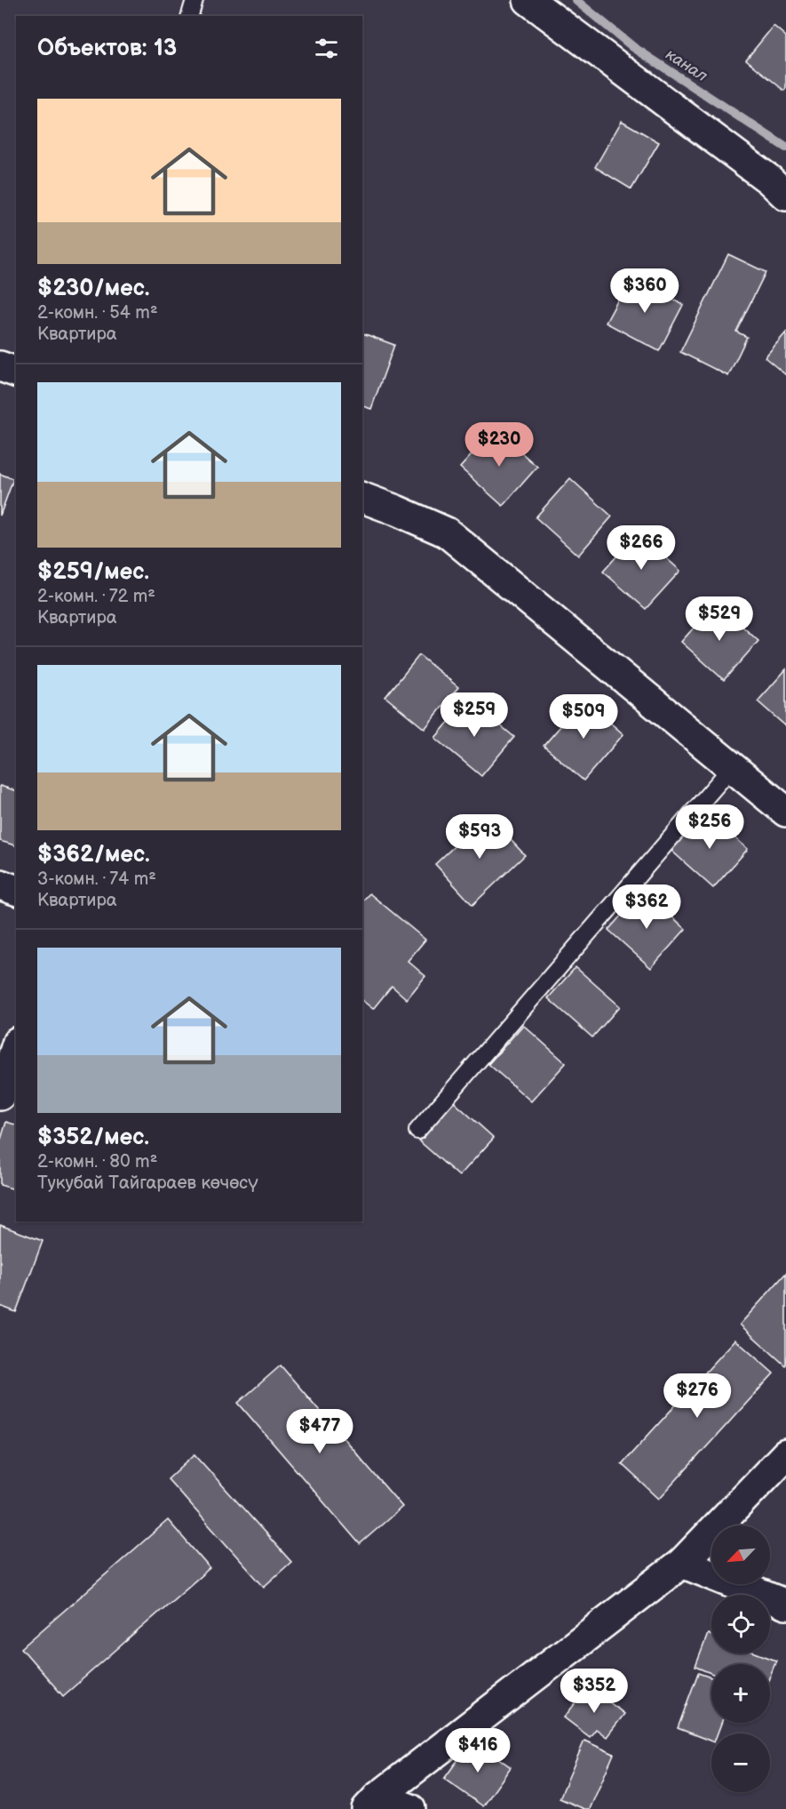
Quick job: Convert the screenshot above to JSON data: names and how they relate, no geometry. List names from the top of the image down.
{
  "water": ["канал"],
  "north": "bottom left",
  "page": {
    "heading": "Объектов: 13",
    "list": [
      {
        "name": "$230/мес.",
        "note": "2-комн. · 54 m² · Квартира"
      },
      {
        "name": "$259/мес.",
        "note": "2-комн. · 72 m² · Квартира"
      },
      {
        "name": "$362/мес.",
        "note": "3-комн. · 74 m² · Квартира"
      },
      {
        "name": "$352/мес.",
        "note": "2-комн. · 80 m² · Тукубай Тайгараев көчөсү"
      }
    ],
    "price": [
      "$360",
      "$230",
      "$266",
      "$529",
      "$259",
      "$509",
      "$256",
      "$593",
      "$362",
      "$276",
      "$477",
      "$352",
      "$416"
    ],
    "map_buttons": ["+", "−"]
  }
}
